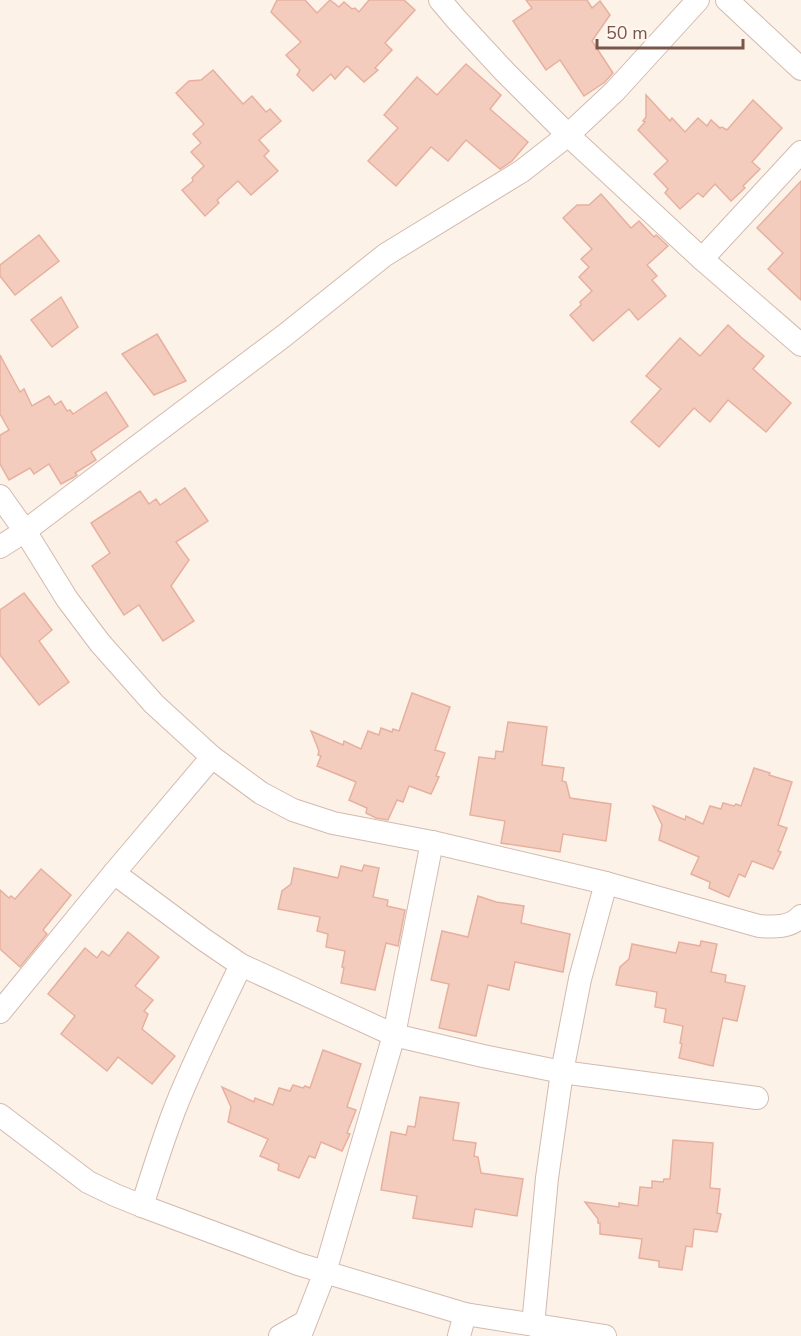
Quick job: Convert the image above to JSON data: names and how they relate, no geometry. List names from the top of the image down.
{
  "scale_bar": "50 m"
}
